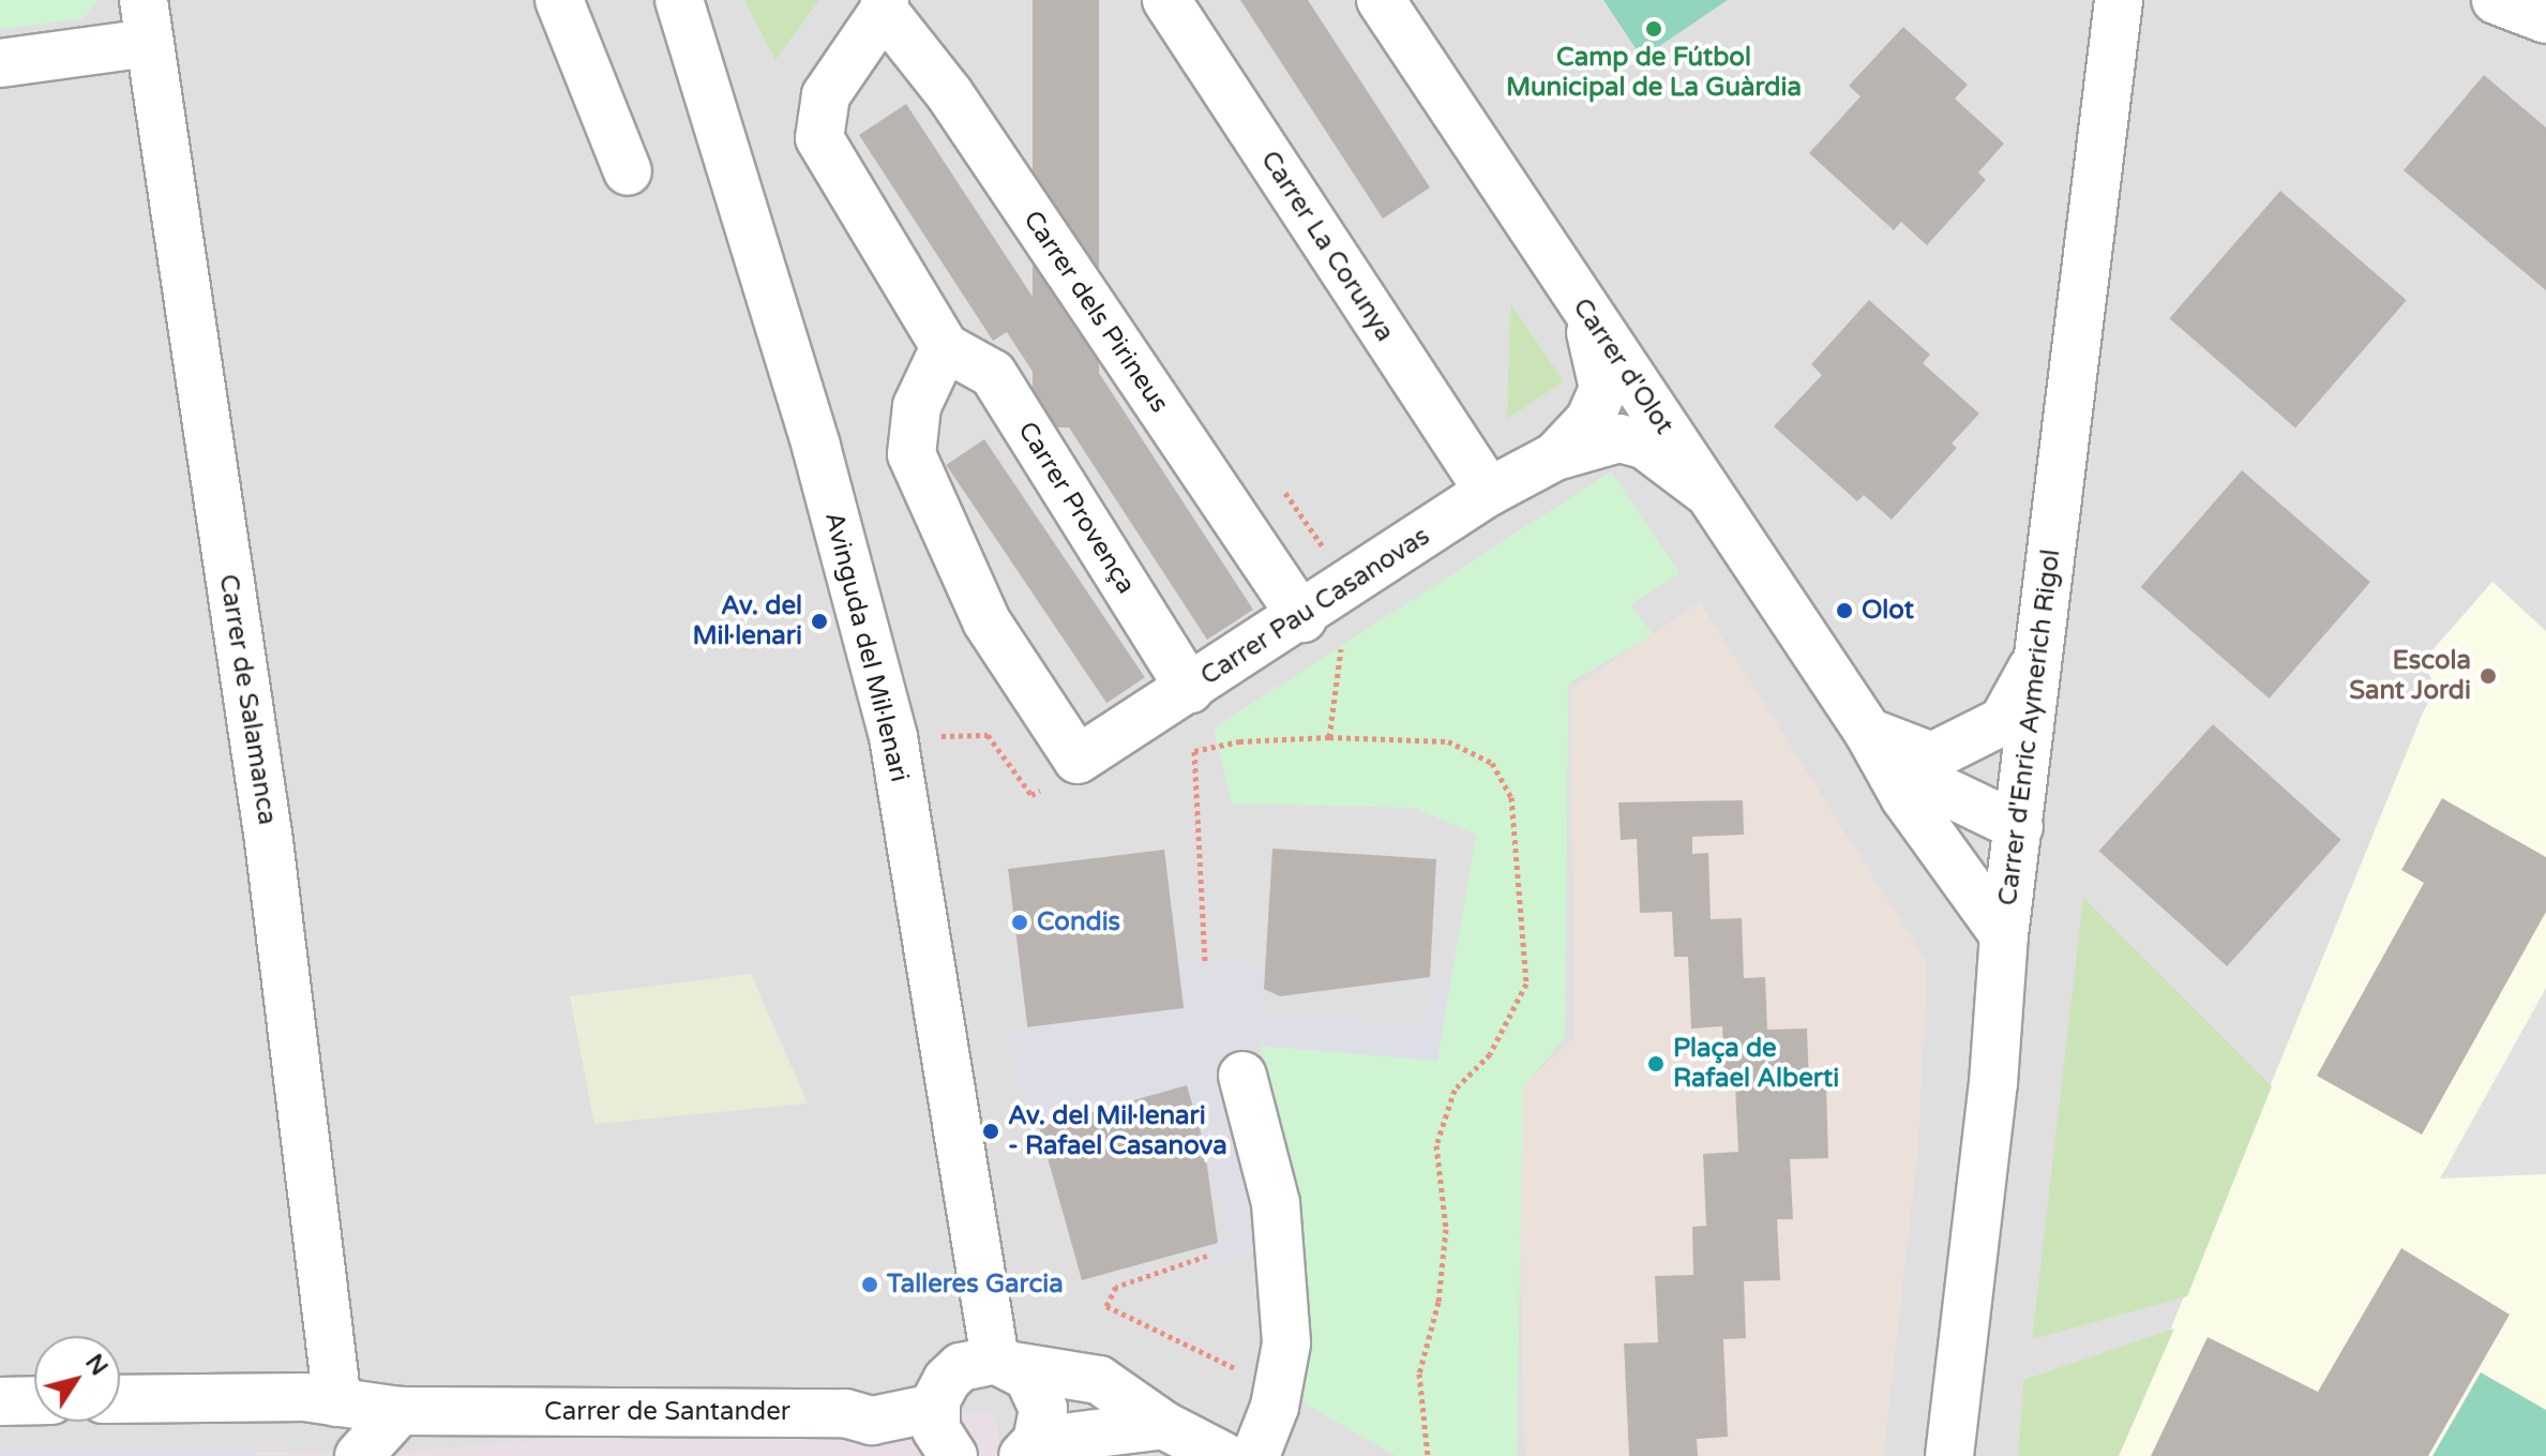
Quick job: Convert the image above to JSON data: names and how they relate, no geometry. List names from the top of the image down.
{
  "streets": {
    "street": [
      "Carrer La Corunya",
      "Carrer dels Pirineus",
      "Carrer d'Olot",
      "Carrer Provença",
      "Carrer Pau Casanovas",
      "Avinguda del Mil·lenari",
      "Carrer de Salamanca",
      "Carrer d'Enric Aymerich Rigol",
      "Carrer de Santander"
    ]
  },
  "crossings": [
    ["Carrer La Corunya", "Carrer Pau Casanovas"],
    ["Carrer dels Pirineus", "Carrer Pau Casanovas"],
    ["Carrer d'Olot", "Carrer Pau Casanovas"],
    ["Carrer d'Olot", "Carrer d'Enric Aymerich Rigol"],
    ["Carrer Provença", "Carrer Pau Casanovas"],
    ["Carrer de Salamanca", "Carrer de Santander"]
  ],
  "places": [
    "Camp de Fútbol Municipal de La Guàrdia",
    "Olot",
    "Av. del Mil·lenari",
    "Escola Sant Jordi",
    "Condis",
    "Plaça de Rafael Alberti",
    "Av. del Mil·lenari - Rafael Casanova",
    "Talleres Garcia"
  ],
  "north": "top right"
}
